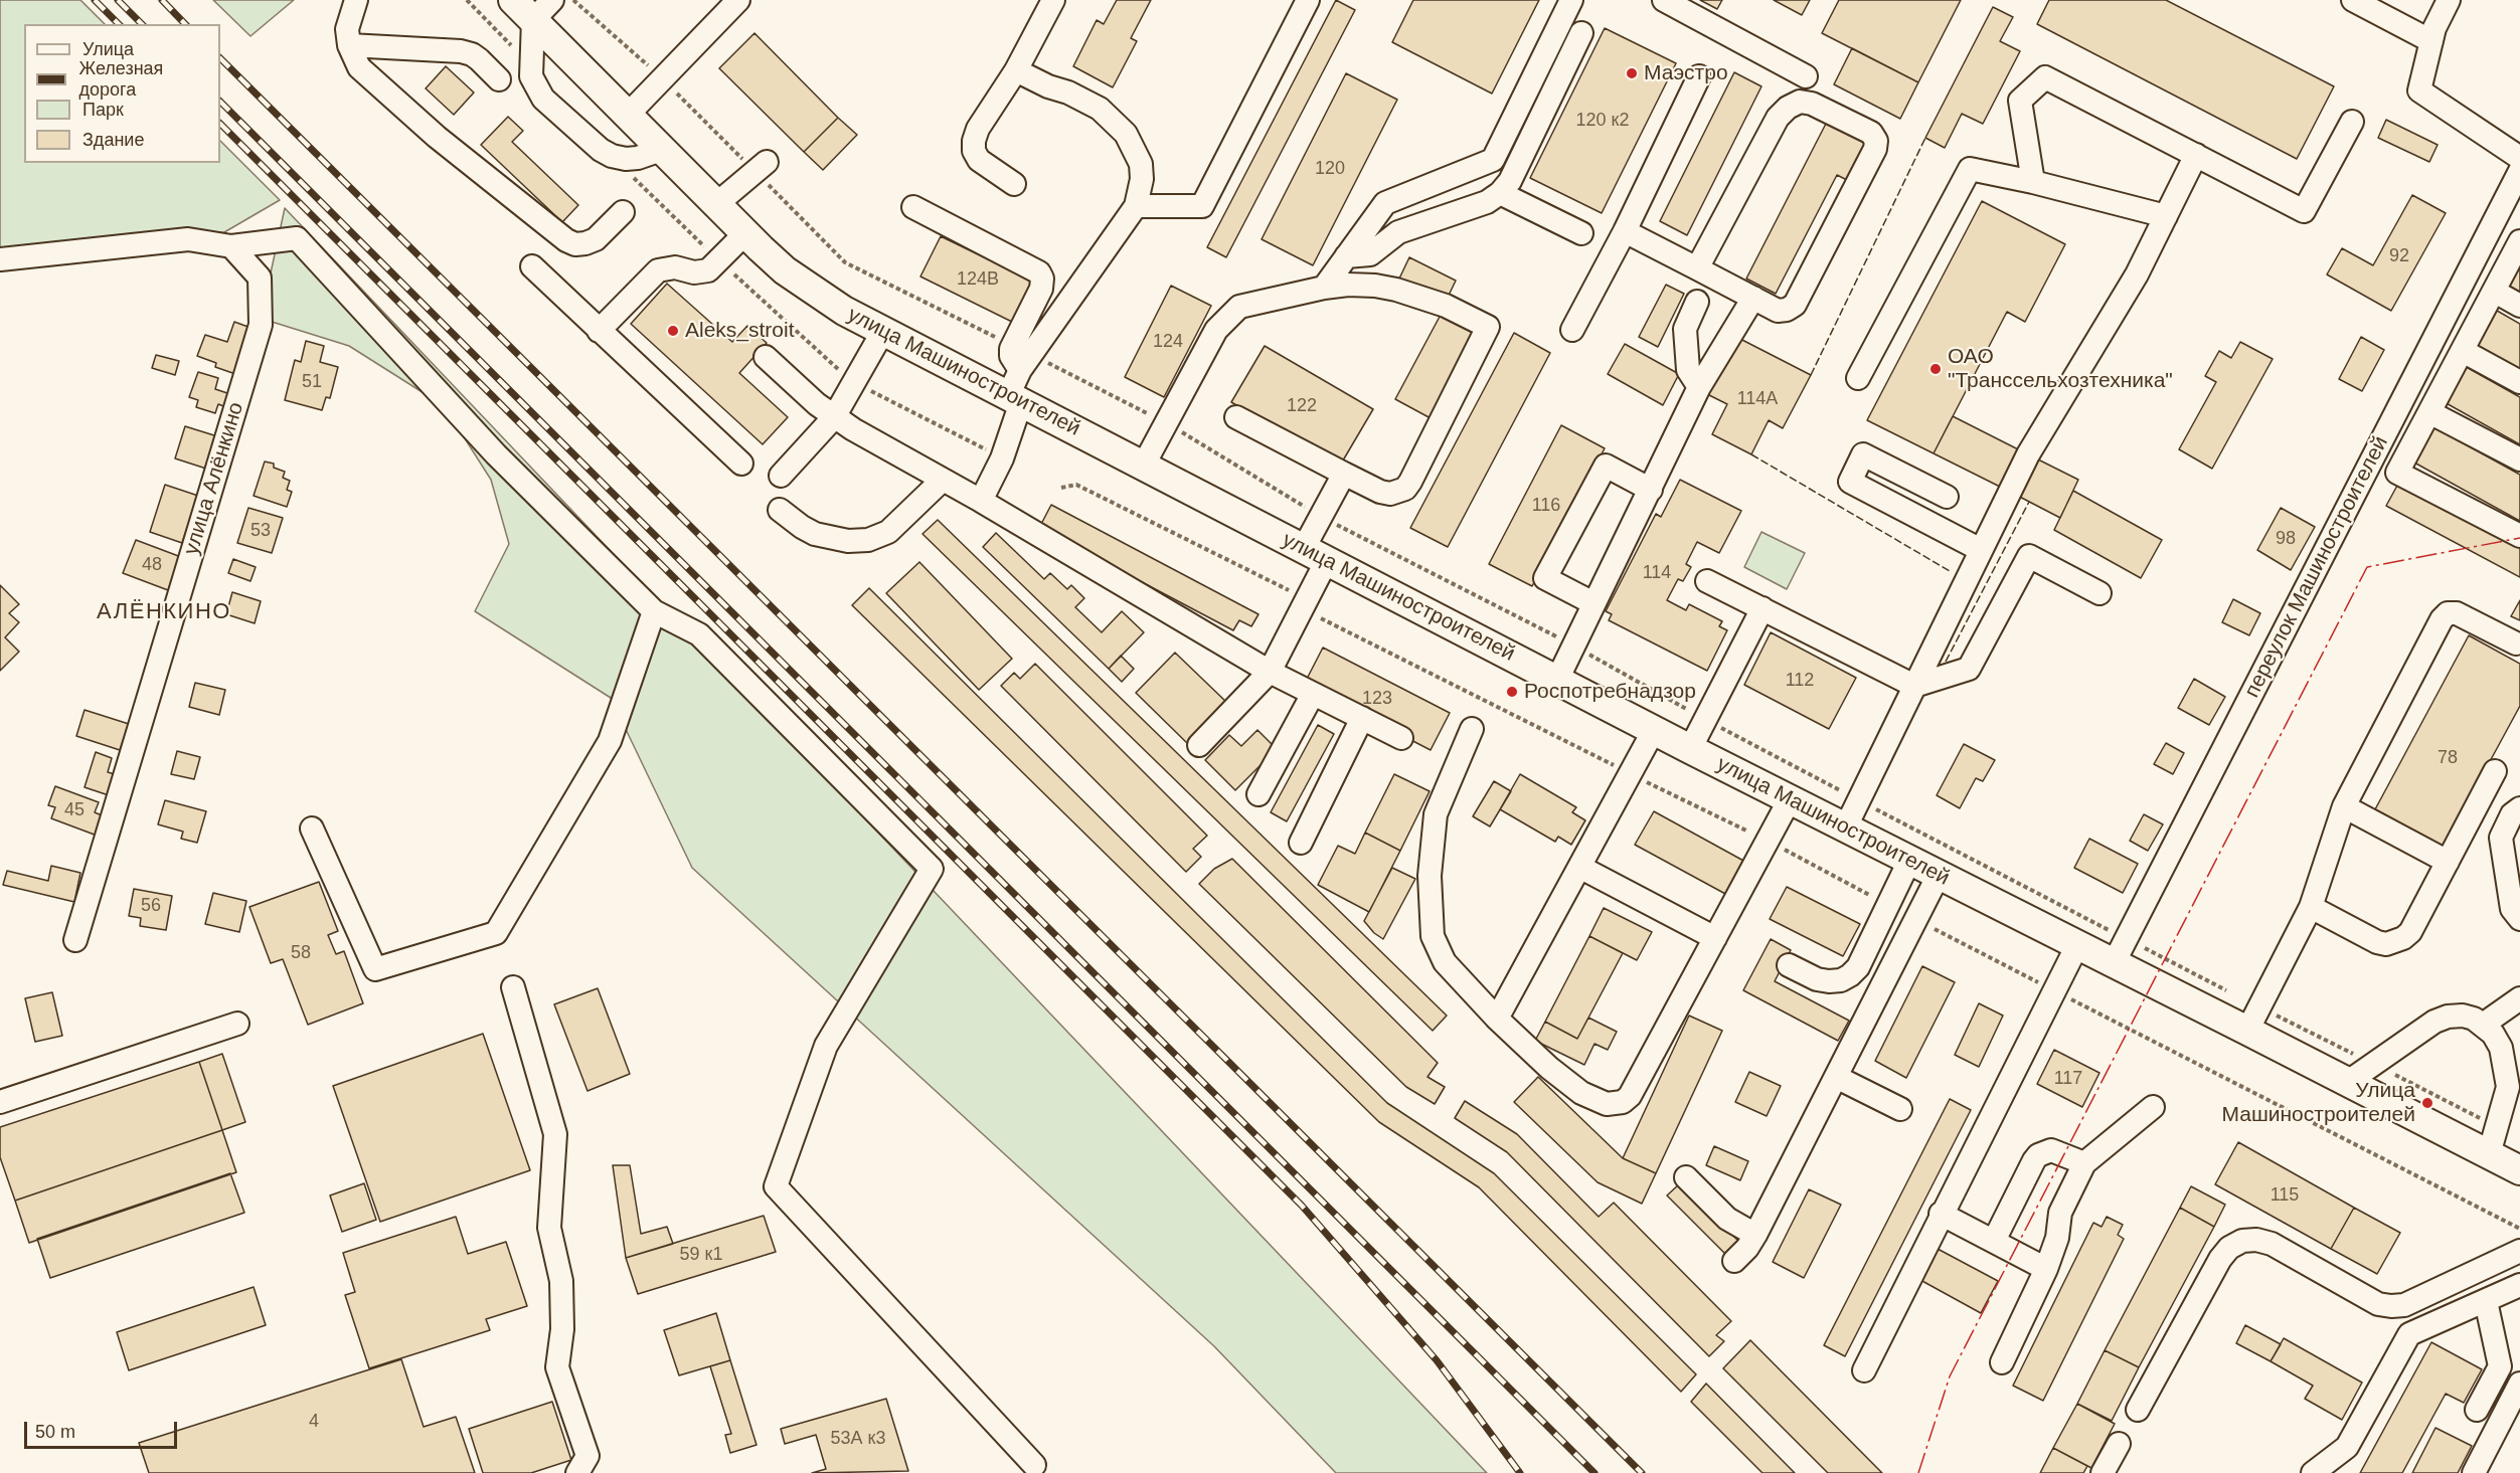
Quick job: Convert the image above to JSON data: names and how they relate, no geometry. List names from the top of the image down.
{
  "streets": {
    "main road": ["улица Машиностроителей"],
    "street": ["улица Алёнкино", "переулок Машиностроителей"]
  },
  "crossings": [
    ["улица Машиностроителей", "переулок Машиностроителей"]
  ],
  "districts": ["АЛЁНКИНО"],
  "places": [
    "Маэстро",
    "Aleks_stroit",
    "ОАО \"Транссельхозтехника\"",
    "Роспотребнадзор",
    "Улица Машиностроителей"
  ],
  "house_numbers": [
    "120 к2",
    "120",
    "92",
    "124В",
    "124",
    "51",
    "114А",
    "122",
    "116",
    "53",
    "98",
    "48",
    "114",
    "112",
    "123",
    "78",
    "45",
    "56",
    "58",
    "117",
    "115",
    "59 к1",
    "4",
    "53А к3"
  ],
  "legend": [
    "Улица",
    "Железная дорога",
    "Парк",
    "Здание"
  ],
  "scale_bar": "50 m"
}
